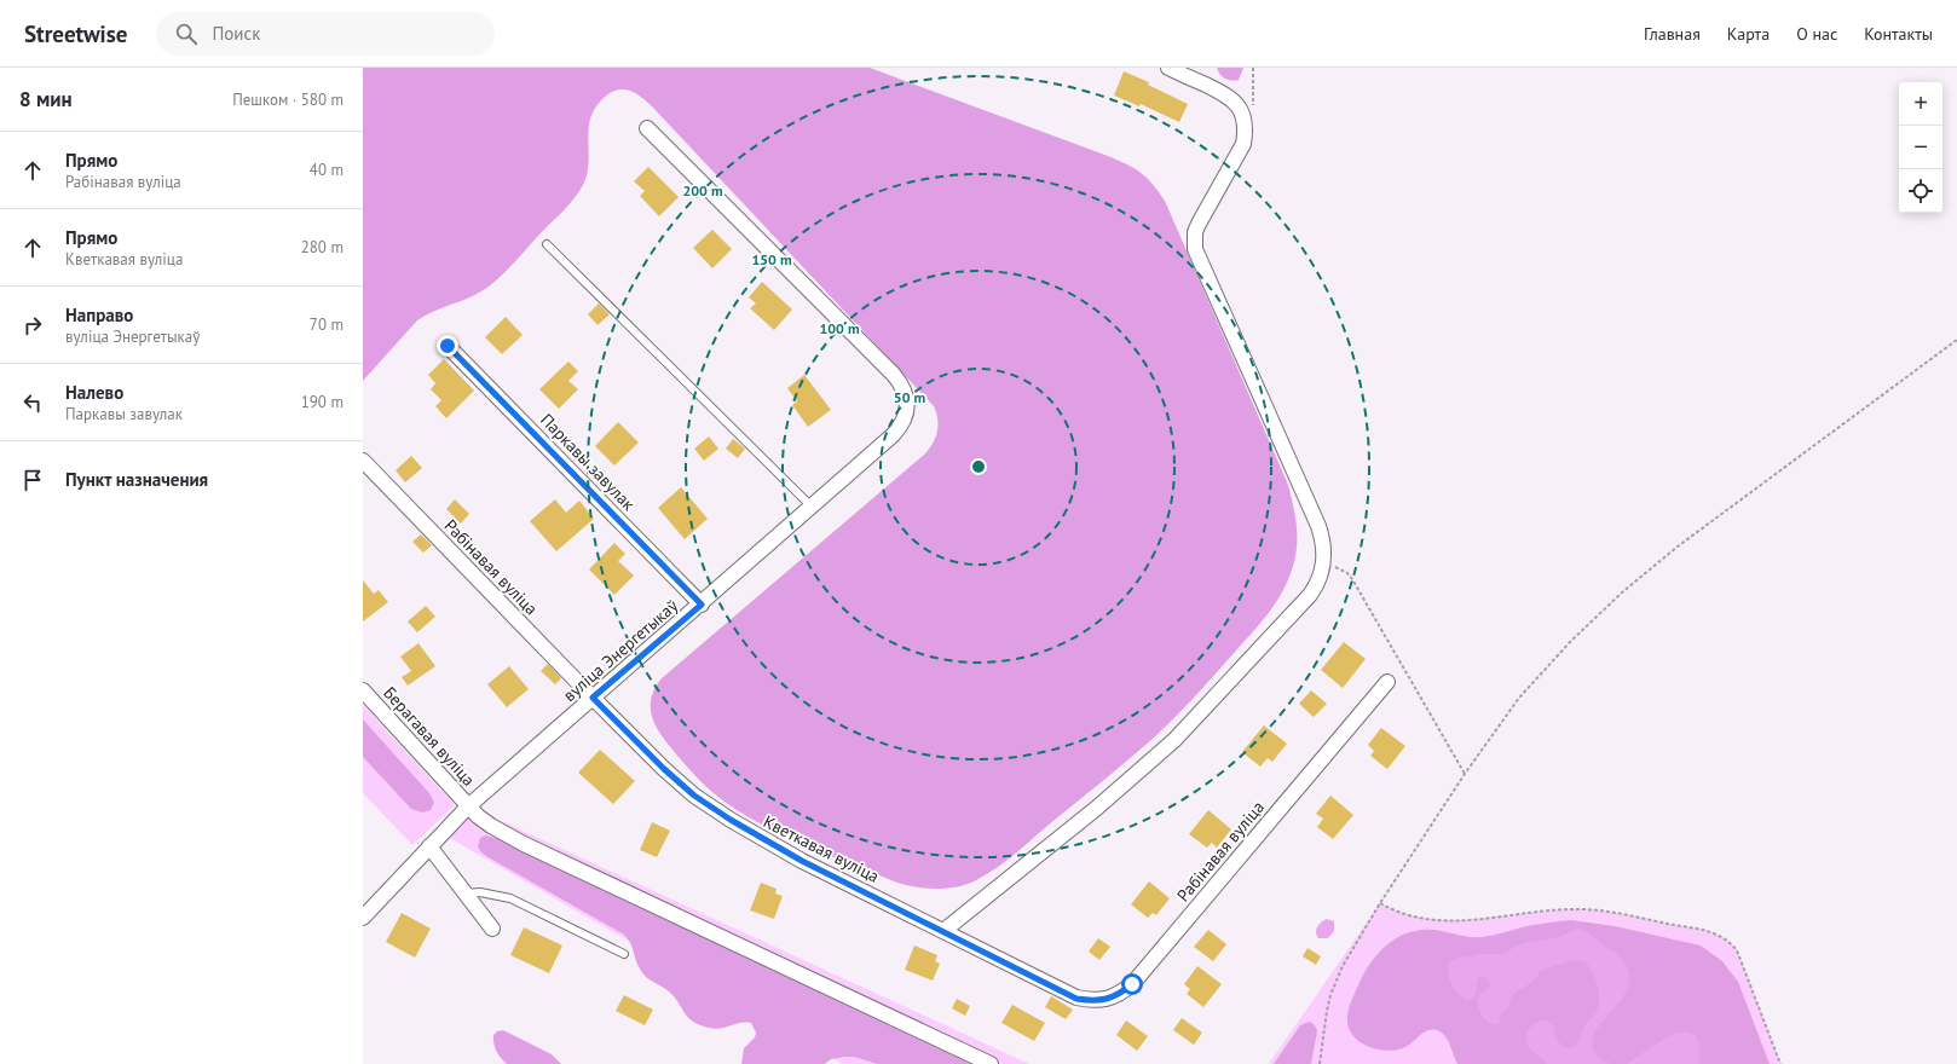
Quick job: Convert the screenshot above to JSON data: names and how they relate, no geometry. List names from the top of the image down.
{
  "streets": {
    "street": [
      "Паркавы завулак",
      "Рабінавая вуліца",
      "вуліца Энергетыкаў",
      "Берагавая вуліца",
      "Кветкавая вуліца"
    ]
  },
  "crossings": [
    ["Паркавы завулак", "вуліца Энергетыкаў"],
    ["Рабінавая вуліца", "вуліца Энергетыкаў"],
    ["Рабінавая вуліца", "Кветкавая вуліца"],
    ["вуліца Энергетыкаў", "Берагавая вуліца"],
    ["вуліца Энергетыкаў", "Кветкавая вуліца"]
  ],
  "page": {
    "header": "Streetwise",
    "search": "Поиск",
    "nav": [
      "Главная",
      "Карта",
      "О нас",
      "Контакты"
    ],
    "heading": ["8 мин", "Пешком · 580 m"],
    "map_buttons": ["+", "−"],
    "list": [
      ["Прямо", "Рабінавая вуліца", "40 m"],
      ["Прямо", "Кветкавая вуліца", "280 m"],
      ["Направо", "вуліца Энергетыкаў", "70 m"],
      ["Налево", "Паркавы завулак", "190 m"],
      "Пункт назначения"
    ]
  },
  "rings": [
    "200 m",
    "150 m",
    "100 m",
    "50 m"
  ]
}
